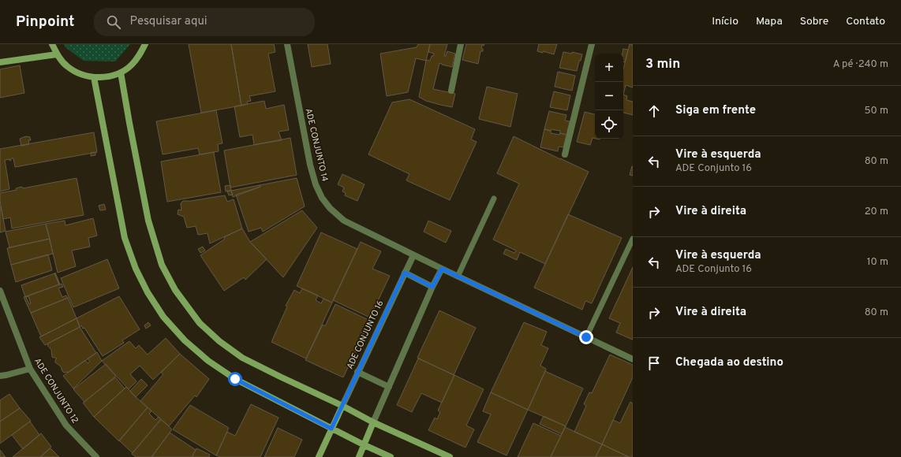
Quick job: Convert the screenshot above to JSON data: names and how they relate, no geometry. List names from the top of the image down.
{
  "streets": {
    "street": ["ADE CONJUNTO 14", "ADE CONJUNTO 16", "ADE CONJUNTO 12"]
  },
  "crossings": [
    ["ADE CONJUNTO 14", "ADE CONJUNTO 16"]
  ],
  "page": {
    "header": "Pinpoint",
    "search": "Pesquisar aqui",
    "nav": [
      "Início",
      "Mapa",
      "Sobre",
      "Contato"
    ],
    "heading": ["3 min", "A pé · 240 m"],
    "map_buttons": ["+", "−"],
    "list": [
      ["Siga em frente", "50 m"],
      ["Vire à esquerda", "ADE Conjunto 16", "80 m"],
      ["Vire à direita", "20 m"],
      ["Vire à esquerda", "ADE Conjunto 16", "10 m"],
      ["Vire à direita", "80 m"],
      "Chegada ao destino"
    ]
  }
}
